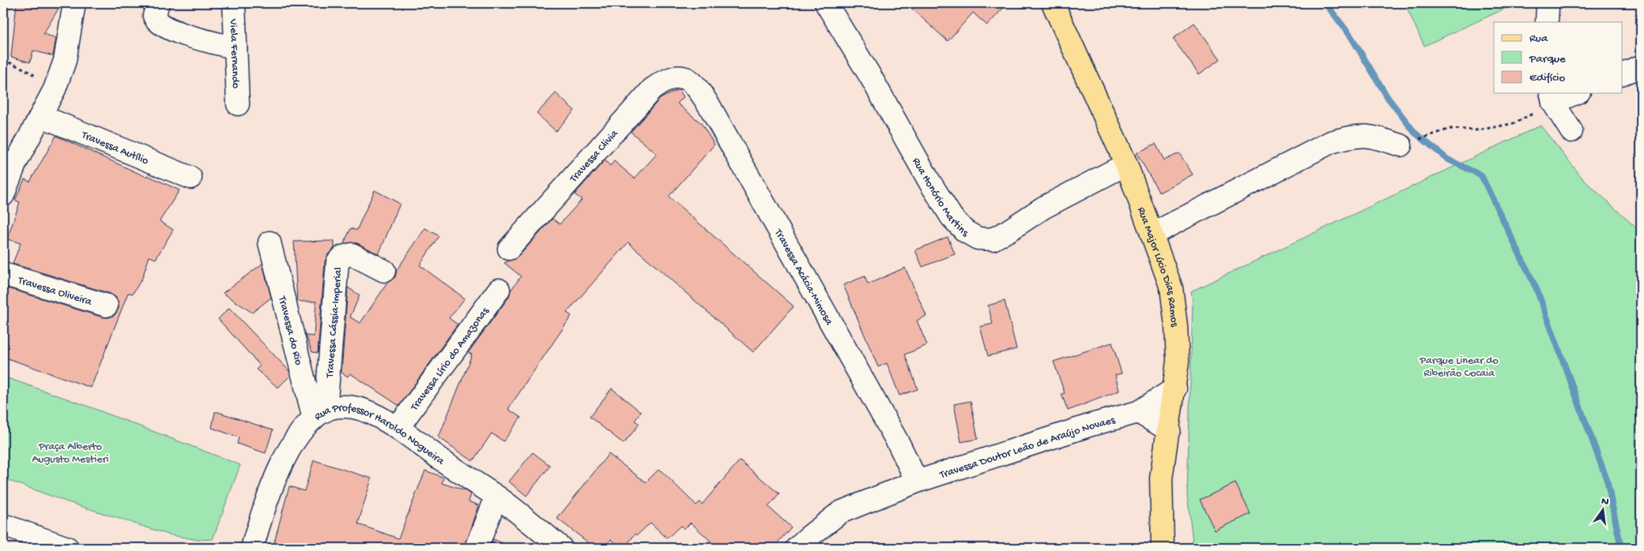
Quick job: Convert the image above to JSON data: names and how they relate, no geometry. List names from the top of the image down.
{
  "streets": {
    "main road": ["Rua Major Lúcio Dias Ramos"],
    "street": [
      "Viela Fernando",
      "Travessa Autílio",
      "Travessa Clivia",
      "Rua Honório Martins",
      "Travessa Acácia-Mimosa",
      "Travessa Oliveira",
      "Travessa Cássia-Imperial",
      "Travessa do Rio",
      "Travessa Lírio do Amazonas",
      "Rua Professor Haroldo Nogueira",
      "Travessa Doutor Leão de Araújo Novaes"
    ]
  },
  "crossings": [
    ["Travessa Clivia", "Travessa Acácia-Mimosa"],
    ["Rua Honório Martins", "Rua Major Lúcio Dias Ramos"],
    ["Rua Major Lúcio Dias Ramos", "Travessa Doutor Leão de Araújo Novaes"],
    ["Travessa Acácia-Mimosa", "Travessa Doutor Leão de Araújo Novaes"],
    ["Travessa Cássia-Imperial", "Travessa do Rio"],
    ["Travessa Cássia-Imperial", "Rua Professor Haroldo Nogueira"],
    ["Travessa do Rio", "Rua Professor Haroldo Nogueira"],
    ["Travessa Lírio do Amazonas", "Rua Professor Haroldo Nogueira"]
  ],
  "parks": ["Parque Linear do Ribeirão Cocaia", "Praça Alberto Augusto Mestieri"],
  "legend": ["Rua", "Parque", "Edifício"],
  "north": "top"
}
